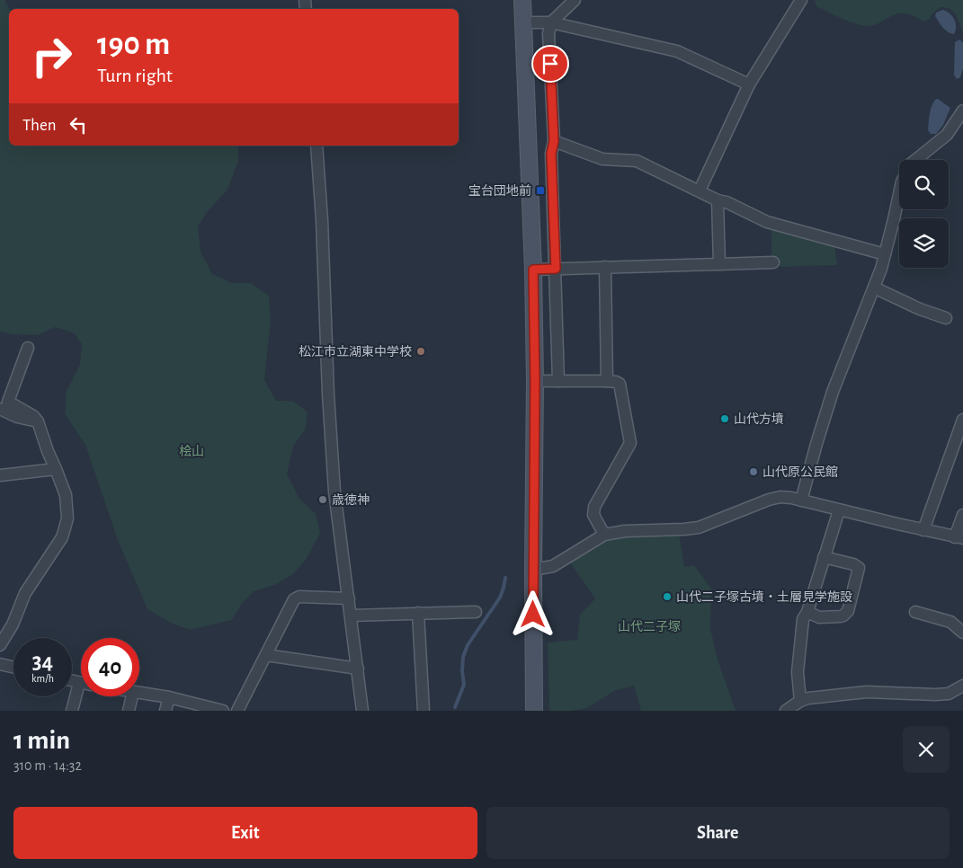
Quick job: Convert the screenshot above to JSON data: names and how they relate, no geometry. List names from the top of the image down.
{
  "parks": ["桧山", "山代二子塚"],
  "places": {
    "transit": ["宝台団地前"],
    "other": [
      "松江市立湖東中学校",
      "山代方墳",
      "山代原公民館",
      "歳徳神",
      "山代二子塚古墳・土層見学施設"
    ]
  },
  "page": {
    "turn": ["190 m", "Turn right"],
    "then": "Then",
    "speed": "34 km/h",
    "limit": "40",
    "heading": ["1 min", "310 m · 14:32"],
    "buttons": ["Exit", "Share"]
  }
}
